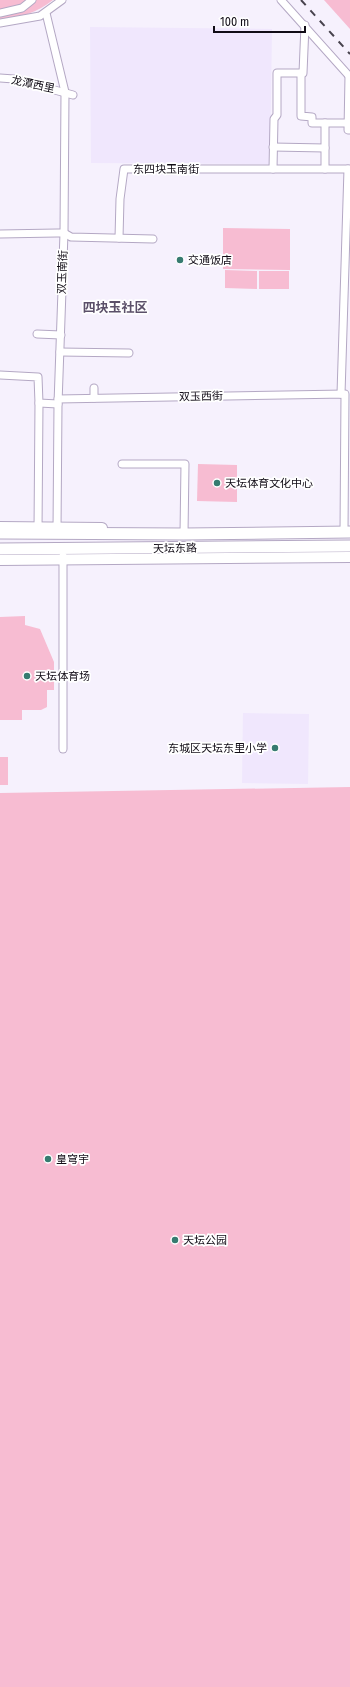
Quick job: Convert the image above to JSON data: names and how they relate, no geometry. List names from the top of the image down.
{
  "streets": {
    "main road": ["天坛东路"],
    "street": [
      "龙潭西里",
      "东四块玉南街",
      "双玉南街",
      "双玉西街"
    ]
  },
  "crossings": [
    ["龙潭西里", "双玉南街"],
    ["双玉南街", "双玉西街"],
    ["双玉南街", "天坛东路"]
  ],
  "districts": ["四块玉社区"],
  "places": [
    "交通饭店",
    "天坛体育文化中心",
    "天坛体育场",
    "东城区天坛东里小学",
    "皇穹宇",
    "天坛公园"
  ],
  "scale_bar": "100 m"
}
